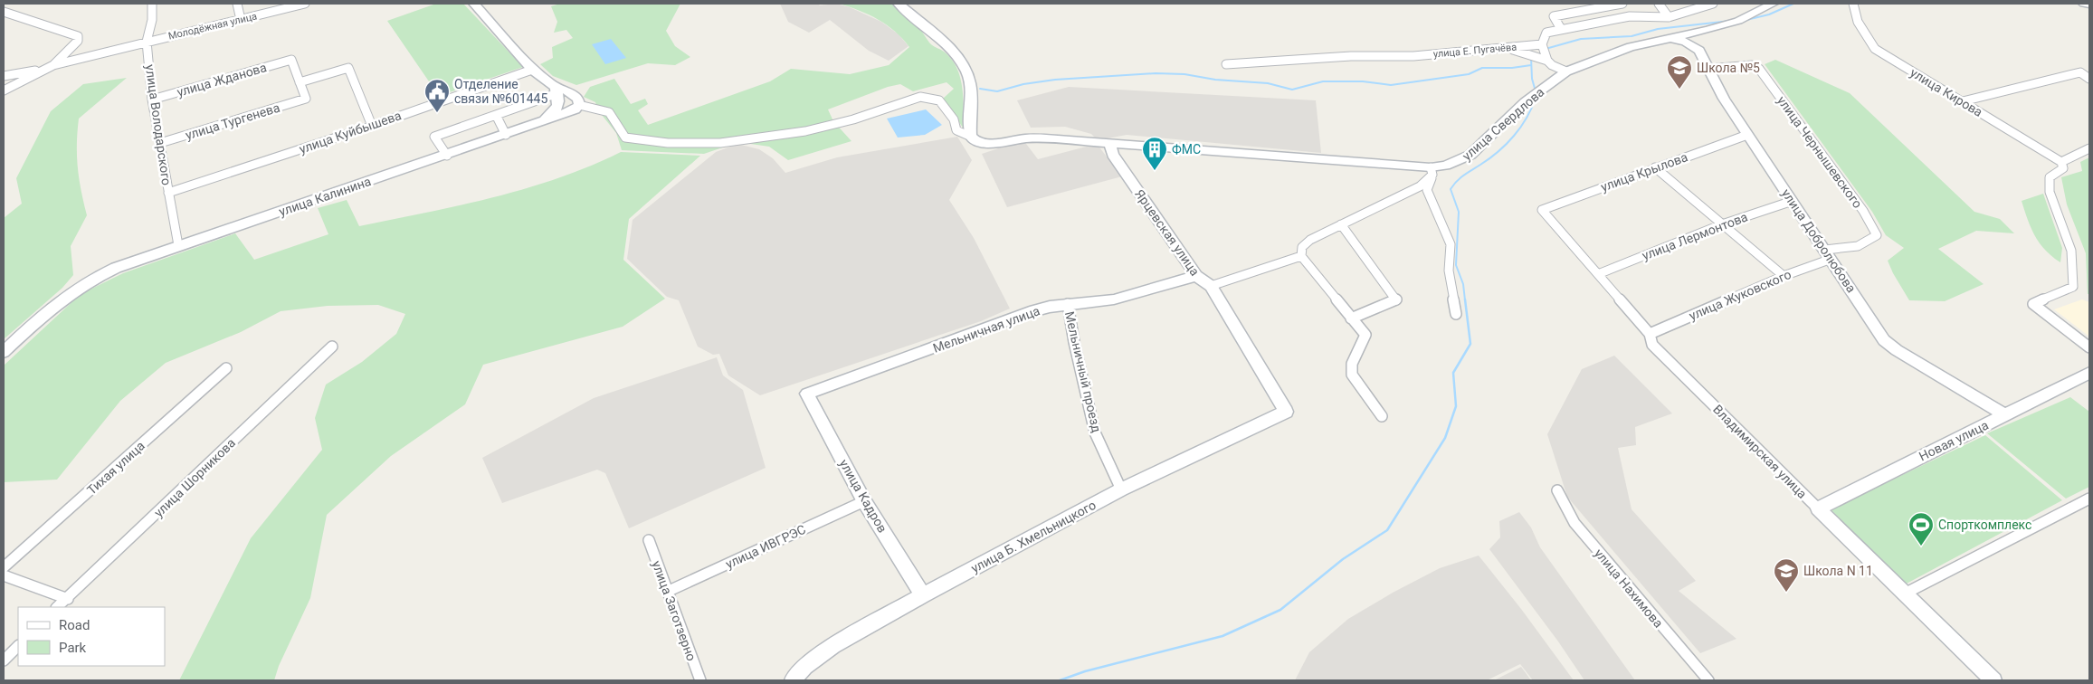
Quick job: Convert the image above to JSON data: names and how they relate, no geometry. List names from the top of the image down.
{
  "streets": {
    "street": [
      "Молодёжная улица",
      "улица Е. Пугачёва",
      "улица Жданова",
      "улица Кирова",
      "улица Тургенева",
      "улица Свердлова",
      "улица Володарского",
      "улица Куйбышева",
      "улица Чернышевского",
      "улица Крылова",
      "улица Калинина",
      "Ярцевская улица",
      "улица Лермонтова",
      "улица Добролюбова",
      "улица Жуковского",
      "Мельничная улица",
      "Мельничный проезд",
      "Новая улица",
      "Владимирская улица",
      "Тихая улица",
      "улица Шорникова",
      "улица Кадров",
      "улица Б. Хмельницкого",
      "улица ИВГРЭС",
      "улица Нахимова",
      "улица Заготзерно"
    ]
  },
  "crossings": [
    ["Молодёжная улица", "улица Володарского"],
    ["улица Жданова", "улица Тургенева"],
    ["улица Жданова", "улица Володарского"],
    ["улица Тургенева", "улица Володарского"],
    ["улица Свердлова", "Ярцевская улица"],
    ["улица Володарского", "улица Куйбышева"],
    ["улица Володарского", "улица Калинина"],
    ["улица Чернышевского", "улица Добролюбова"],
    ["улица Чернышевского", "улица Жуковского"],
    ["улица Крылова", "улица Добролюбова"],
    ["улица Крылова", "Владимирская улица"],
    ["Ярцевская улица", "Мельничная улица"],
    ["Ярцевская улица", "улица Б. Хмельницкого"],
    ["улица Лермонтова", "улица Добролюбова"],
    ["улица Лермонтова", "Владимирская улица"],
    ["улица Добролюбова", "улица Жуковского"],
    ["улица Добролюбова", "Новая улица"],
    ["улица Жуковского", "Владимирская улица"],
    ["Мельничная улица", "Мельничный проезд"],
    ["Мельничная улица", "улица Кадров"],
    ["Мельничный проезд", "улица Б. Хмельницкого"],
    ["Новая улица", "Владимирская улица"],
    ["улица Кадров", "улица Б. Хмельницкого"],
    ["улица Кадров", "улица ИВГРЭС"],
    ["улица ИВГРЭС", "улица Заготзерно"]
  ],
  "places": {
    "school or university": ["Школа №5", "Школа N 11"],
    "public building": ["Отделение связи №601445"],
    "building": ["ФМС"],
    "sports": ["Спорткомплекс"]
  },
  "legend": ["Road", "Park"]
}
